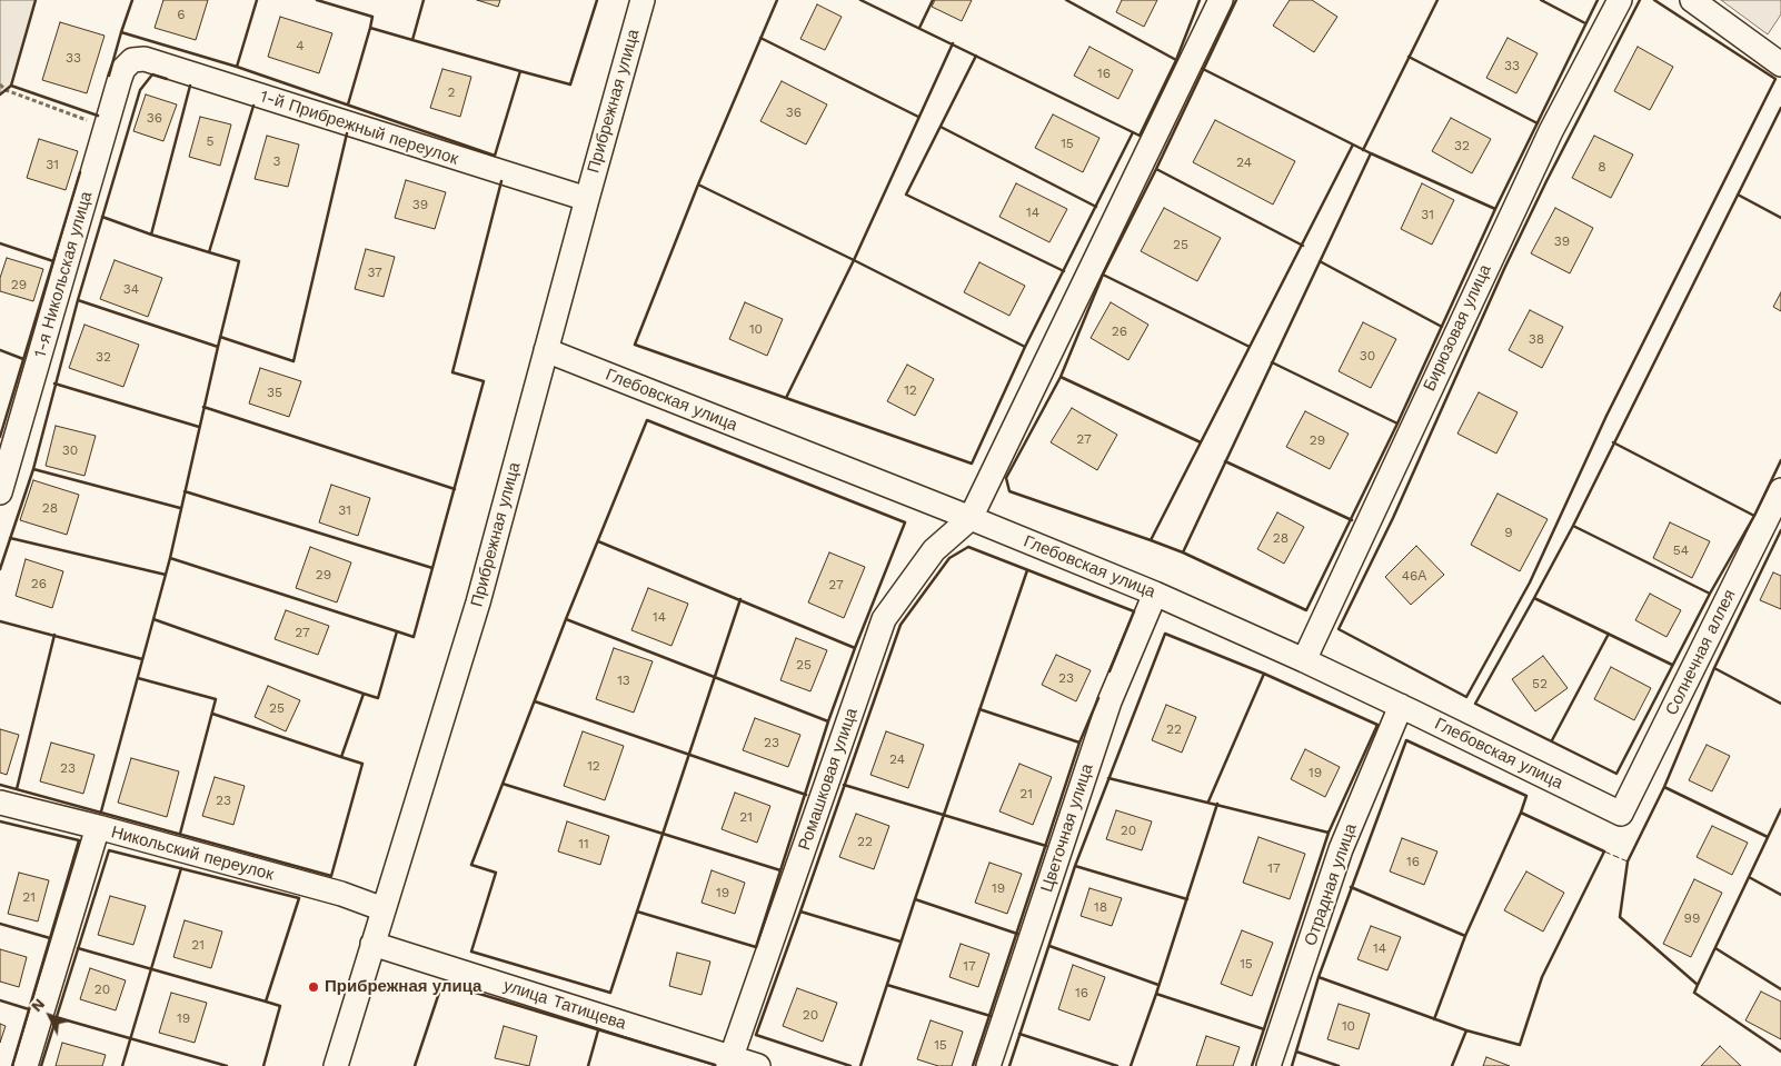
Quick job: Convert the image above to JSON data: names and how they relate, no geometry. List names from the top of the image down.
{
  "streets": {
    "street": [
      "Прибрежная улица",
      "1-й Прибрежный переулок",
      "1-я Никольская улица",
      "Бирюзовая улица",
      "Глебовская улица",
      "Солнечная аллея",
      "Ромашковая улица",
      "Цветочная улица",
      "Никольский переулок",
      "Отрадная улица",
      "улица Татищева"
    ]
  },
  "crossings": [
    ["Прибрежная улица", "1-й Прибрежный переулок"],
    ["Прибрежная улица", "Глебовская улица"],
    ["Прибрежная улица", "Никольский переулок"],
    ["Прибрежная улица", "улица Татищева"],
    ["1-й Прибрежный переулок", "1-я Никольская улица"],
    ["Бирюзовая улица", "Глебовская улица"],
    ["Глебовская улица", "Солнечная аллея"],
    ["Глебовская улица", "Ромашковая улица"],
    ["Глебовская улица", "Цветочная улица"],
    ["Глебовская улица", "Отрадная улица"],
    ["Ромашковая улица", "улица Татищева"]
  ],
  "places": ["Прибрежная улица"],
  "house_numbers": [
    "6",
    "4",
    "33",
    "33",
    "16",
    "2",
    "36",
    "36",
    "5",
    "15",
    "32",
    "3",
    "24",
    "31",
    "8",
    "39",
    "14",
    "31",
    "39",
    "25",
    "37",
    "29",
    "34",
    "10",
    "26",
    "38",
    "30",
    "32",
    "12",
    "35",
    "27",
    "29",
    "30",
    "28",
    "31",
    "9",
    "28",
    "54",
    "29",
    "46А",
    "26",
    "27",
    "14",
    "27",
    "25",
    "23",
    "13",
    "52",
    "25",
    "22",
    "23",
    "24",
    "12",
    "23",
    "19",
    "21",
    "23",
    "21",
    "20",
    "22",
    "11",
    "16",
    "17",
    "19",
    "19",
    "21",
    "18",
    "99",
    "21",
    "14",
    "15",
    "17",
    "20",
    "16",
    "20",
    "19",
    "10",
    "15"
  ],
  "north": "top left"
}
